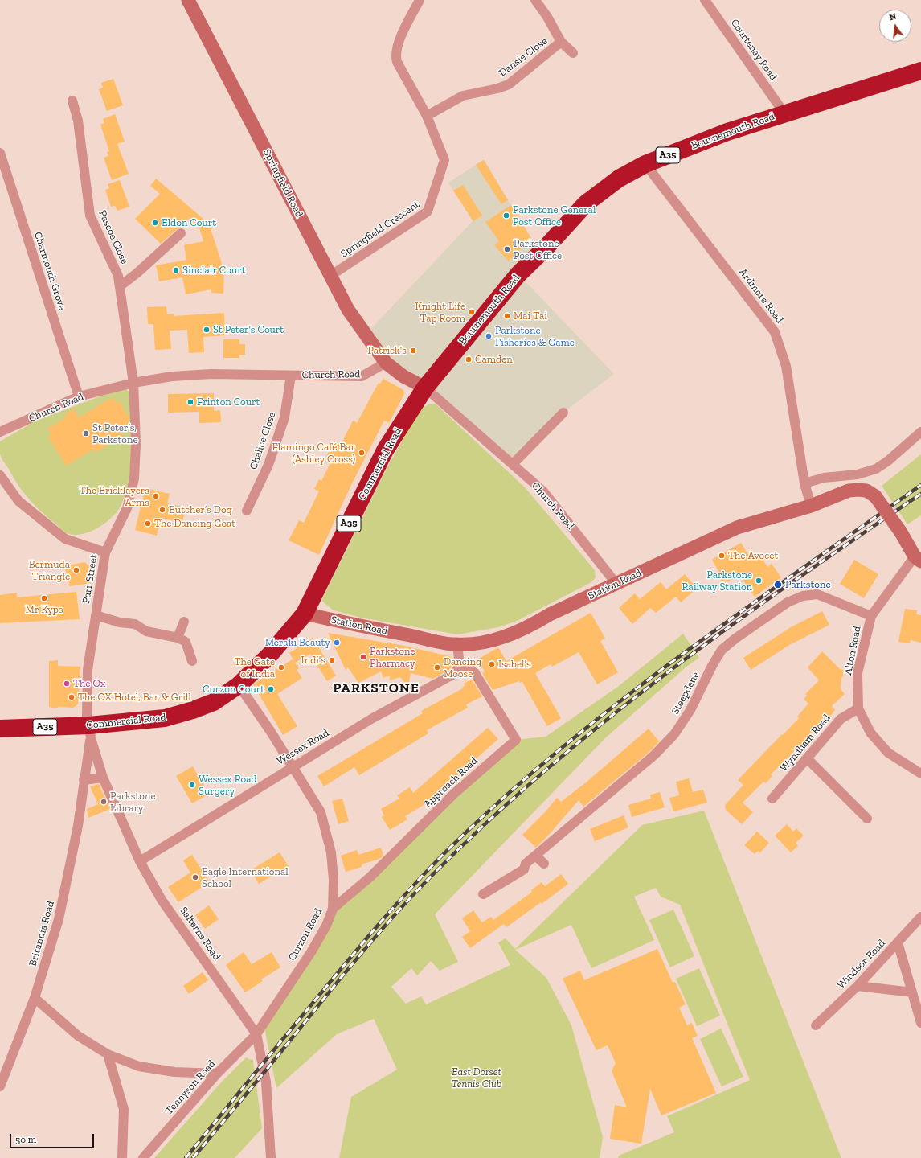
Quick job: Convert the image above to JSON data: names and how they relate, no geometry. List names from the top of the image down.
{
  "streets": {
    "highway": ["Bournemouth Road", "A35", "Commercial Road"],
    "street": [
      "Courtenay Road",
      "Dansie Close",
      "Springfield Road",
      "Springfield Crescent",
      "Pascoe Close",
      "Charmouth Grove",
      "Ardmore Road",
      "Church Road",
      "Chalice Close",
      "Parr Street",
      "Station Road",
      "Alton Road",
      "Steepdene",
      "Wyndham Road",
      "Wessex Road",
      "Approach Road",
      "Britannia Road",
      "Salterns Road",
      "Curzon Road",
      "Windsor Road",
      "Tennyson Road"
    ]
  },
  "crossings": [
    ["Courtenay Road", "Bournemouth Road"],
    ["Dansie Close", "Springfield Crescent"],
    ["Bournemouth Road", "Ardmore Road"],
    ["Bournemouth Road", "Church Road"],
    ["Bournemouth Road", "Commercial Road"],
    ["Springfield Road", "Springfield Crescent"],
    ["Springfield Road", "Church Road"],
    ["Pascoe Close", "Church Road"],
    ["Pascoe Close", "Parr Street"],
    ["Charmouth Grove", "Church Road"],
    ["Ardmore Road", "Station Road"],
    ["Church Road", "Chalice Close"],
    ["Church Road", "Commercial Road"],
    ["Church Road", "Parr Street"],
    ["Church Road", "Station Road"],
    ["Commercial Road", "Parr Street"],
    ["Commercial Road", "Station Road"],
    ["Commercial Road", "Britannia Road"],
    ["Commercial Road", "Salterns Road"],
    ["Commercial Road", "Curzon Road"],
    ["Parr Street", "Britannia Road"],
    ["Parr Street", "Salterns Road"],
    ["Station Road", "Alton Road"],
    ["Alton Road", "Steepdene"],
    ["Alton Road", "Wyndham Road"],
    ["Wessex Road", "Approach Road"],
    ["Wessex Road", "Salterns Road"],
    ["Wessex Road", "Curzon Road"],
    ["Approach Road", "Curzon Road"],
    ["Britannia Road", "Salterns Road"],
    ["Salterns Road", "Curzon Road"],
    ["Salterns Road", "Tennyson Road"],
    ["Curzon Road", "Tennyson Road"]
  ],
  "districts": ["PARKSTONE"],
  "parks": ["East Dorset Tennis Club"],
  "places": [
    "Parkstone General Post Office",
    "Eldon Court",
    "Parkstone Post Office",
    "Sinclair Court",
    "Knight Life Tap Room",
    "Mai Tai",
    "St Peter's Court",
    "Parkstone Fisheries & Game",
    "Patrick's",
    "Camden",
    "Frinton Court",
    "St Peter’s, Parkstone",
    "Flamingo Café Bar (Ashley Cross)",
    "The Bricklayers Arms",
    "Butcher’s Dog",
    "The Dancing Goat",
    "The Avocet",
    "Bermuda Triangle",
    "Parkstone Railway Station",
    "Parkstone",
    "Mr Kyps",
    "Meraki Beauty",
    "Parkstone Pharmacy",
    "Indi's",
    "Isabel's",
    "The Gate of India",
    "Dancing Moose",
    "The Ox",
    "Curzon Court",
    "The OX Hotel, Bar & Grill",
    "Wessex Road Surgery",
    "Parkstone Library",
    "Eagle International School"
  ],
  "scale_bar": "50 m",
  "north": "top"
}
